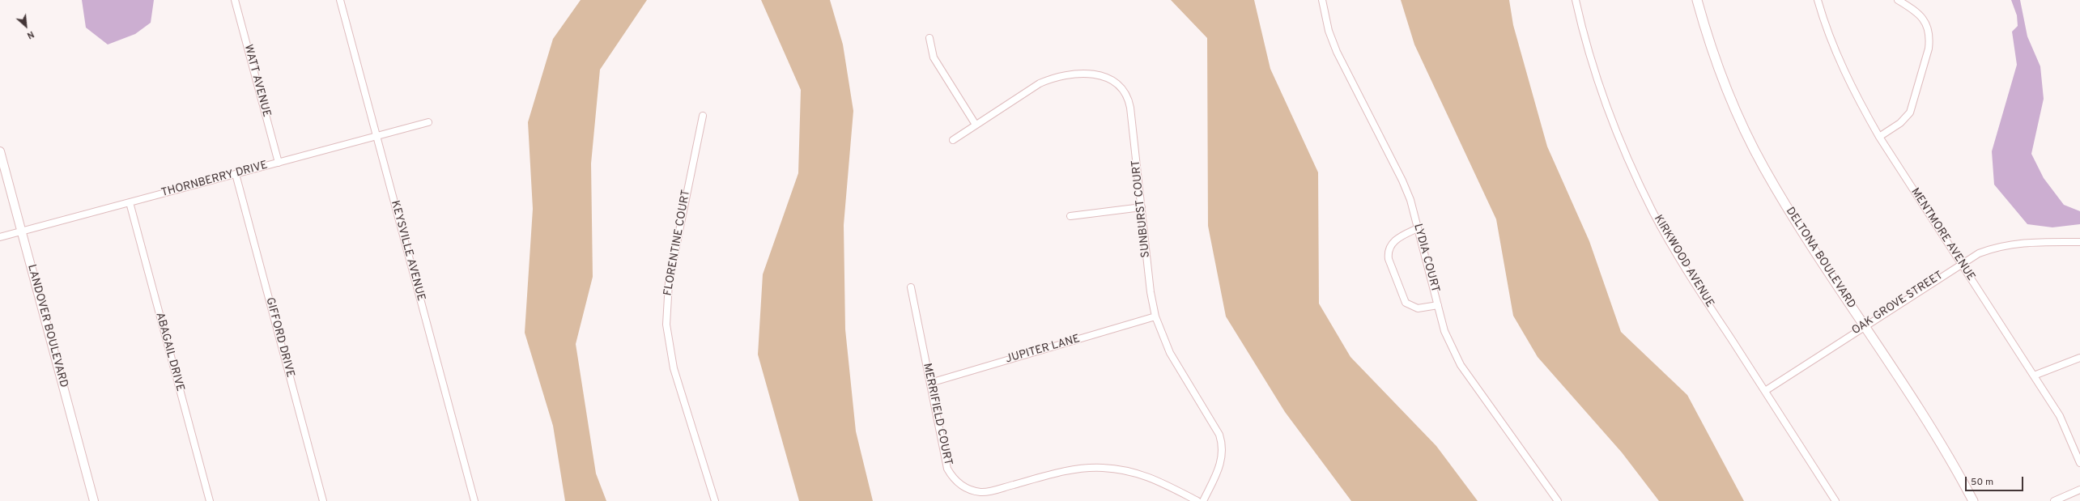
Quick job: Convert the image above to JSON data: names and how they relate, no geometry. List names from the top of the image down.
{
  "streets": {
    "main road": ["DELTONA BOULEVARD"],
    "street": [
      "WATT AVENUE",
      "THORNBERRY DRIVE",
      "SUNBURST COURT",
      "MENTMORE AVENUE",
      "FLORENTINE COURT",
      "KEYSVILLE AVENUE",
      "LYDIA COURT",
      "KIRKWOOD AVENUE",
      "OAK GROVE STREET",
      "LANDOVER BOULEVARD",
      "GIFFORD DRIVE",
      "JUPITER LANE",
      "ABAGAIL DRIVE",
      "MERRIFIELD COURT"
    ]
  },
  "crossings": [
    ["WATT AVENUE", "THORNBERRY DRIVE"],
    ["THORNBERRY DRIVE", "KEYSVILLE AVENUE"],
    ["THORNBERRY DRIVE", "LANDOVER BOULEVARD"],
    ["THORNBERRY DRIVE", "GIFFORD DRIVE"],
    ["THORNBERRY DRIVE", "ABAGAIL DRIVE"],
    ["SUNBURST COURT", "JUPITER LANE"],
    ["MENTMORE AVENUE", "OAK GROVE STREET"],
    ["DELTONA BOULEVARD", "OAK GROVE STREET"],
    ["KIRKWOOD AVENUE", "OAK GROVE STREET"],
    ["JUPITER LANE", "MERRIFIELD COURT"]
  ],
  "scale_bar": "50 m",
  "north": "bottom right"
}
